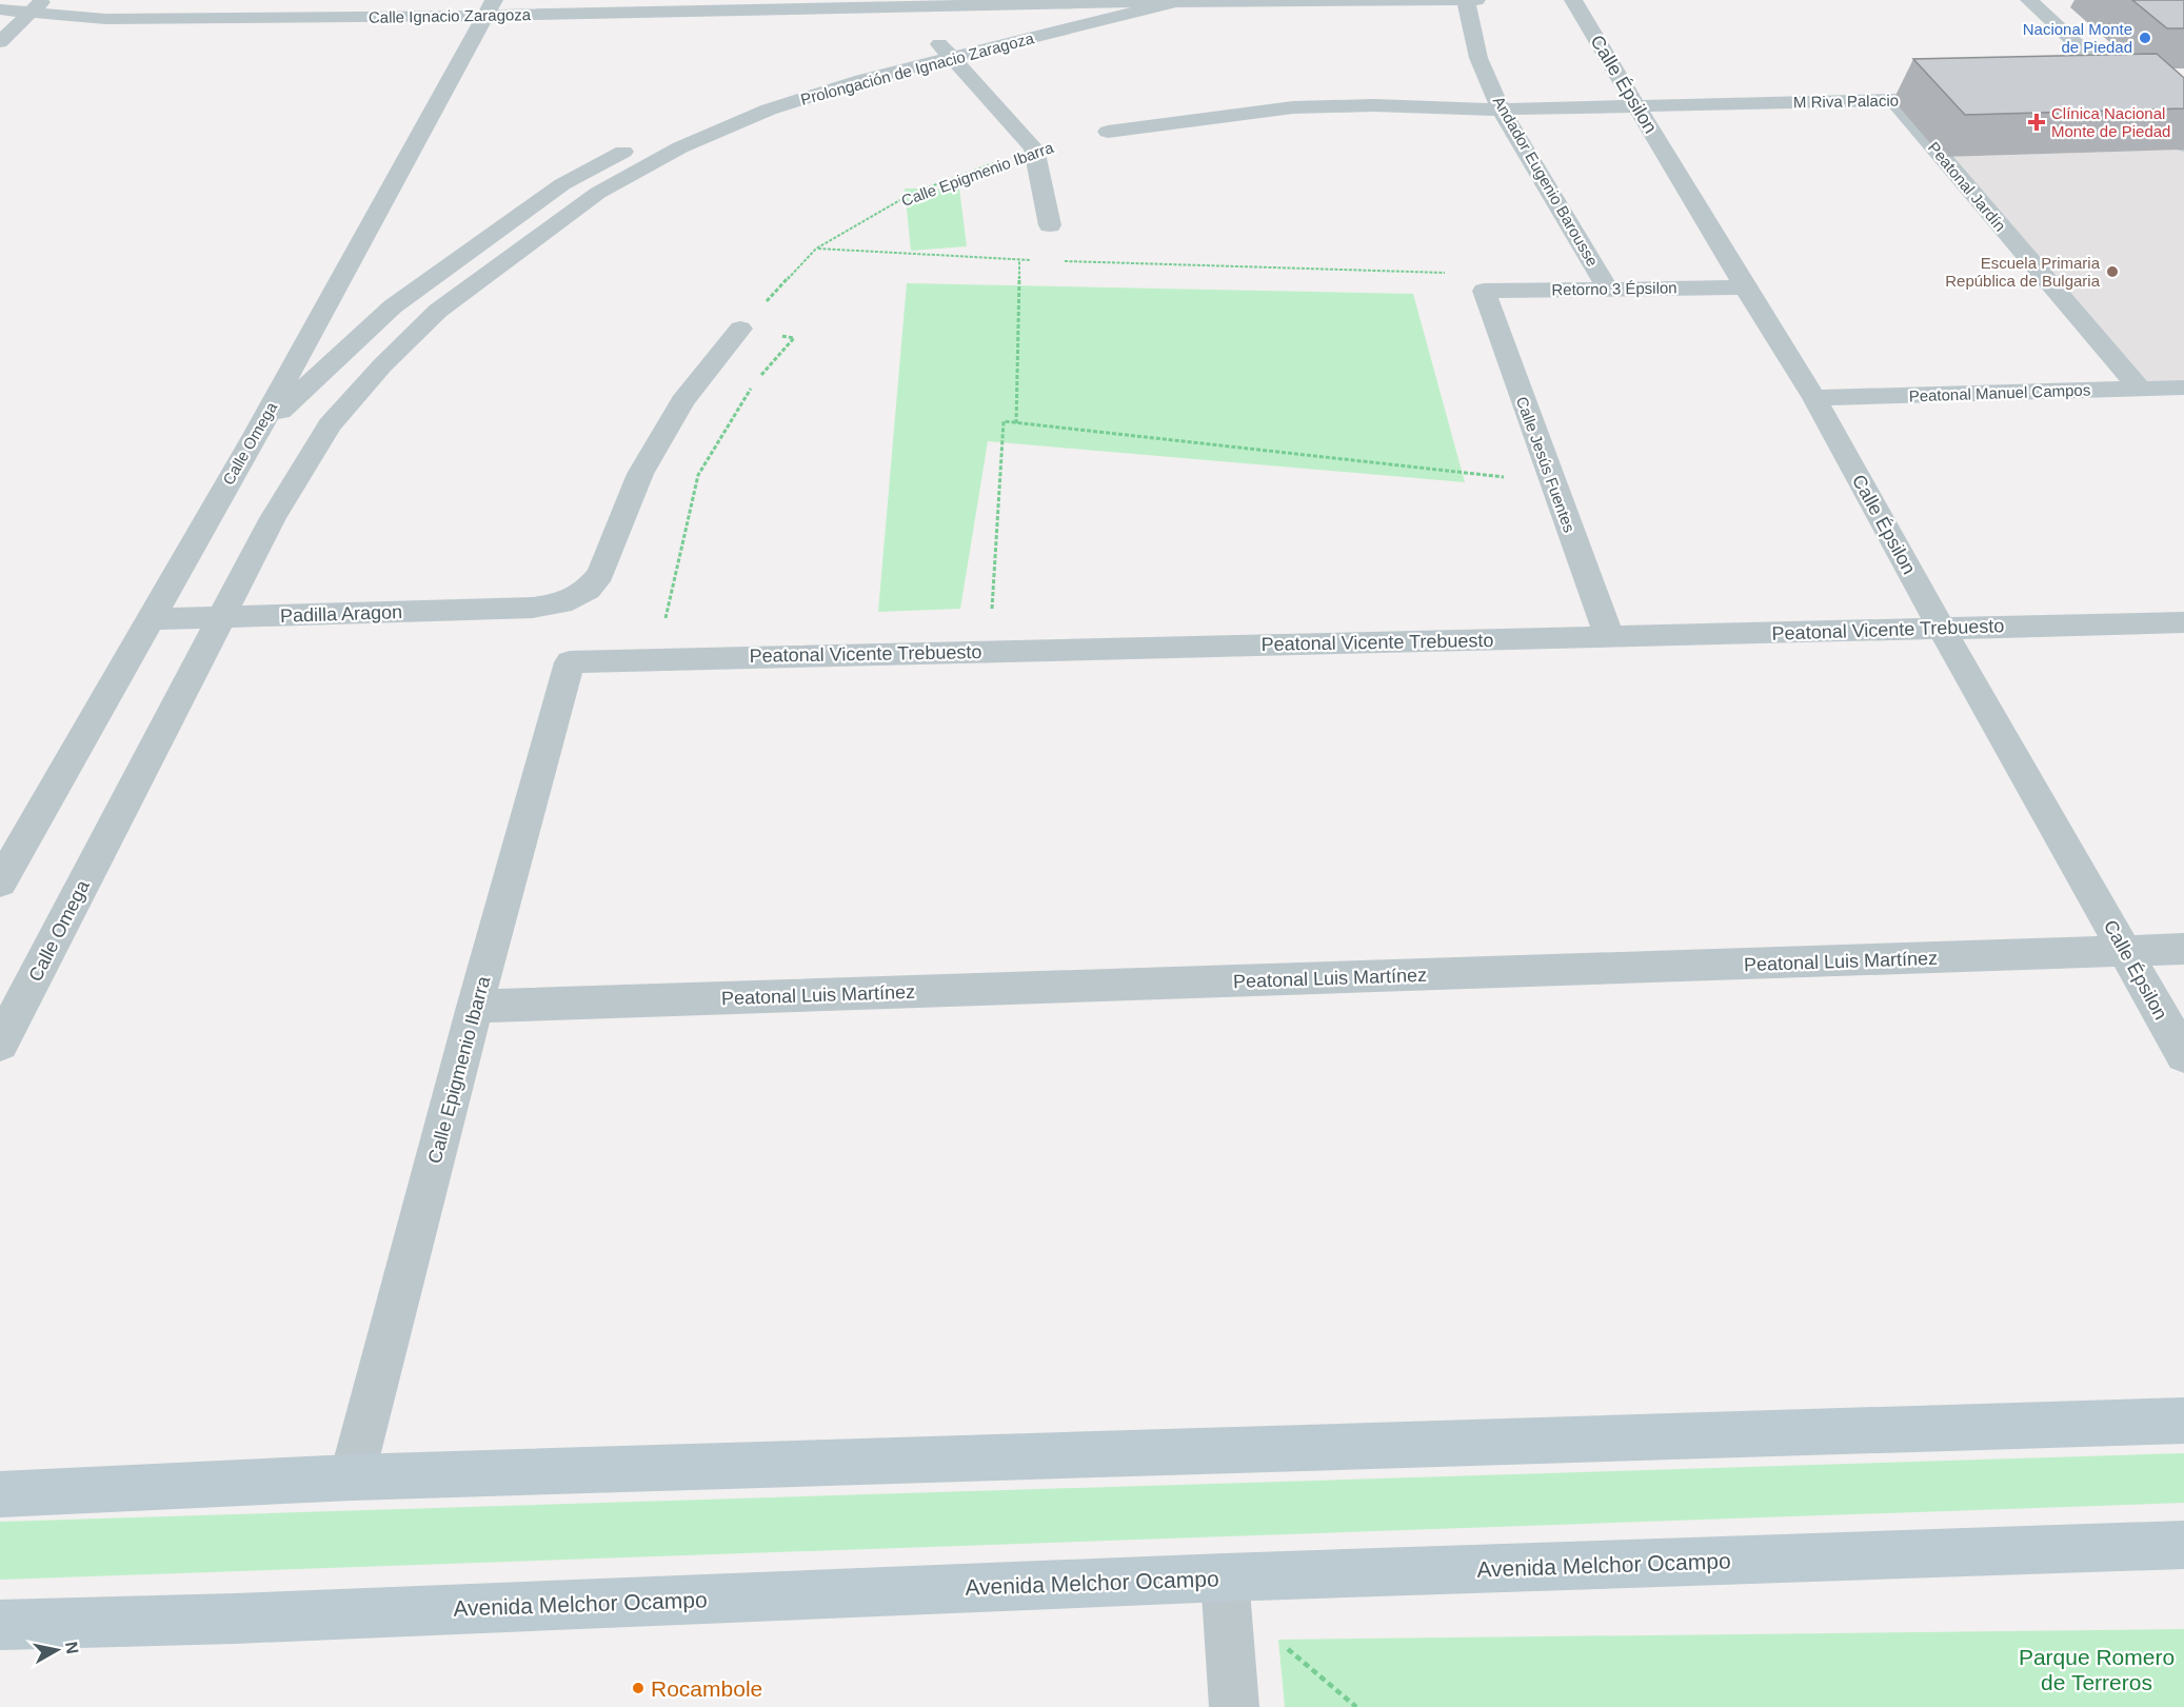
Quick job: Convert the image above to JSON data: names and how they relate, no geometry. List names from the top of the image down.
{
  "streets": {
    "street": [
      "Calle Ignacio Zaragoza",
      "Prolongación de Ignacio Zaragoza",
      "Calle Épsilon",
      "M Riva Palacio",
      "Calle Epigmenio Ibarra",
      "Andador Eugenio Barousse",
      "Peatonal Jardín",
      "Retorno 3 Épsilon",
      "Peatonal Manuel Campos",
      "Calle Omega",
      "Calle Jesús Fuentes",
      "Padilla Aragon",
      "Peatonal Vicente Trebuesto",
      "Peatonal Luis Martínez",
      "Avenida Melchor Ocampo"
    ]
  },
  "crossings": [
    ["Calle Ignacio Zaragoza", "Prolongación de Ignacio Zaragoza"],
    ["Calle Ignacio Zaragoza", "Andador Eugenio Barousse"],
    ["Calle Ignacio Zaragoza", "Calle Omega"],
    ["Prolongación de Ignacio Zaragoza", "Calle Omega"],
    ["Prolongación de Ignacio Zaragoza", "Padilla Aragon"],
    ["Calle Épsilon", "M Riva Palacio"],
    ["Calle Épsilon", "Retorno 3 Épsilon"],
    ["Calle Épsilon", "Peatonal Manuel Campos"],
    ["Calle Épsilon", "Peatonal Vicente Trebuesto"],
    ["Calle Épsilon", "Peatonal Luis Martínez"],
    ["M Riva Palacio", "Andador Eugenio Barousse"],
    ["M Riva Palacio", "Peatonal Jardín"],
    ["Calle Epigmenio Ibarra", "Padilla Aragon"],
    ["Calle Epigmenio Ibarra", "Peatonal Vicente Trebuesto"],
    ["Calle Epigmenio Ibarra", "Peatonal Luis Martínez"],
    ["Andador Eugenio Barousse", "Retorno 3 Épsilon"],
    ["Peatonal Jardín", "Peatonal Manuel Campos"],
    ["Retorno 3 Épsilon", "Calle Jesús Fuentes"],
    ["Calle Omega", "Padilla Aragon"],
    ["Calle Jesús Fuentes", "Peatonal Vicente Trebuesto"]
  ],
  "parks": ["Parque Romero de Terreros"],
  "places": {
    "other": ["Nacional Monte de Piedad", "Escuela Primaria República de Bulgaria", "Rocambole"],
    "health": ["Clínica Nacional Monte de Piedad"]
  },
  "north": "right"
}
